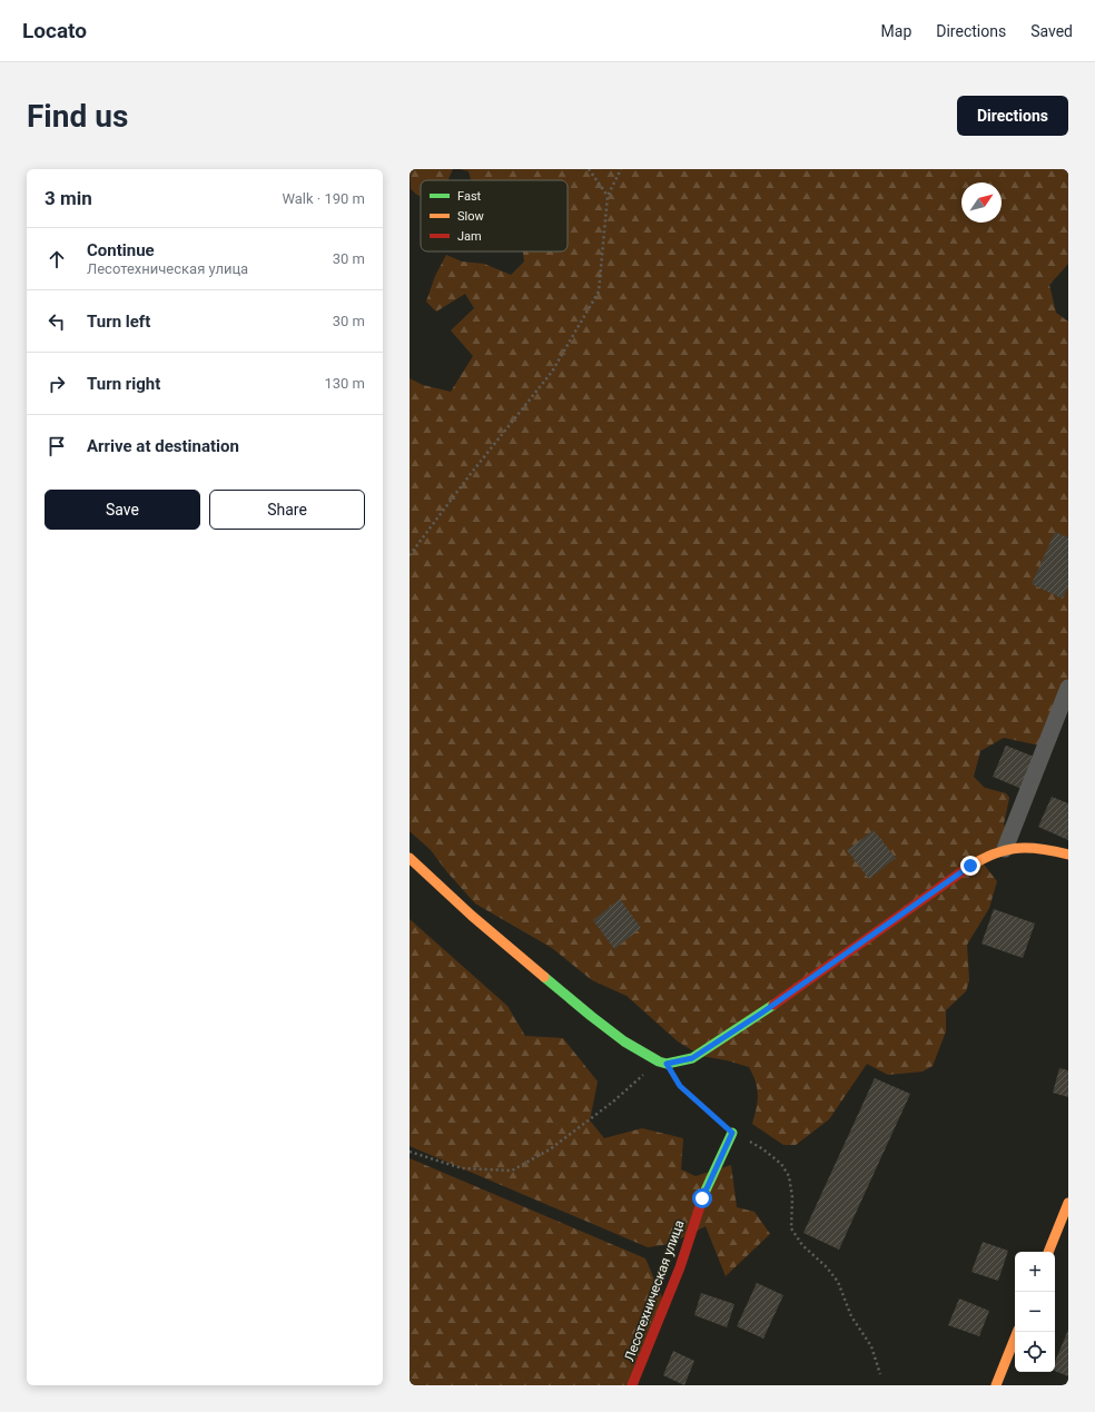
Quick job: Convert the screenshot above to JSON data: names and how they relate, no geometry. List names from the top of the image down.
{
  "streets": {
    "street": ["Лесотехническая улица"]
  },
  "legend": ["Fast", "Slow", "Jam"],
  "north": "top right",
  "page": {
    "header": "Locato",
    "nav": ["Map", "Directions", "Saved"],
    "buttons": [
      "Directions",
      ["Save", "Share"]
    ],
    "title": "Find us",
    "heading": ["3 min", "Walk · 190 m"],
    "list": [
      ["Continue", "Лесотехническая улица", "30 m"],
      ["Turn left", "30 m"],
      ["Turn right", "130 m"],
      "Arrive at destination"
    ],
    "map_buttons": ["+", "−"]
  }
}
